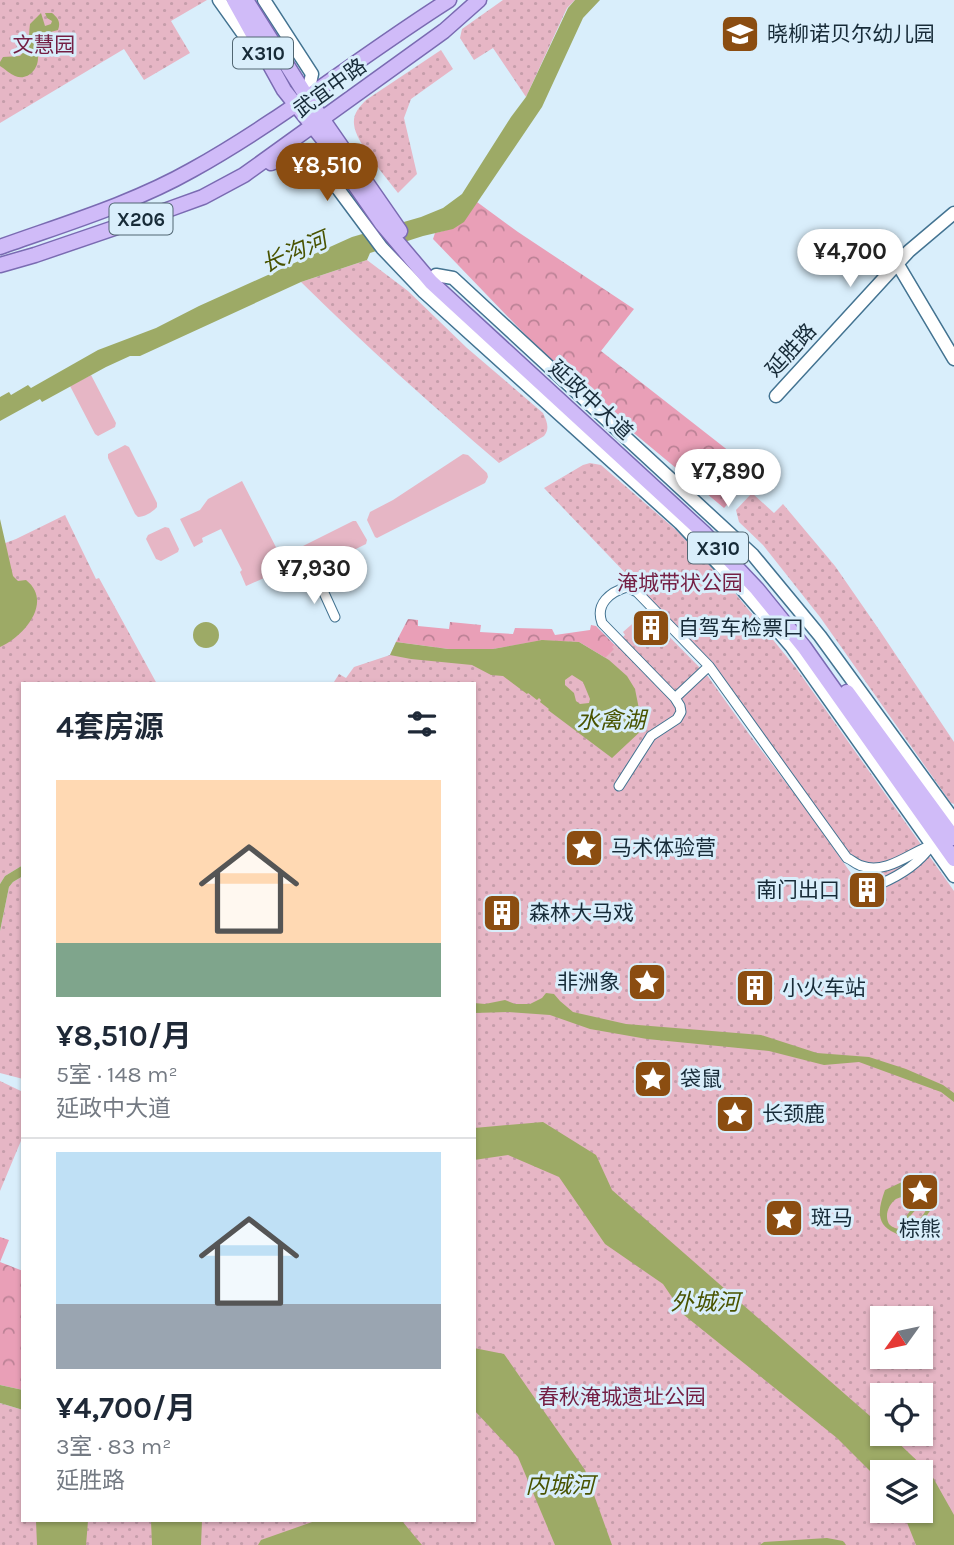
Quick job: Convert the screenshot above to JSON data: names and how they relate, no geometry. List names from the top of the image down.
{
  "streets": {
    "main road": [
      "X310",
      "武宜中路",
      "X206",
      "延政中大道"
    ],
    "street": ["延胜路"]
  },
  "crossings": [
    ["武宜中路", "延政中大道"]
  ],
  "water": [
    "长沟河",
    "水禽湖",
    "外城河",
    "内城河"
  ],
  "parks": ["文慧园", "淹城带状公园", "春秋淹城遗址公园"],
  "places": {
    "school or university": ["晓柳诺贝尔幼儿园"],
    "building": [
      "自驾车检票口",
      "南门出口",
      "森林大马戏",
      "小火车站"
    ],
    "place": [
      "马术体验营",
      "非洲象",
      "袋鼠",
      "长颈鹿",
      "棕熊",
      "斑马"
    ]
  },
  "north": "bottom left",
  "page": {
    "price": [
      "¥8,510",
      "¥4,700",
      "¥7,890",
      "¥7,930"
    ],
    "heading": "4套房源",
    "list": [
      {
        "name": "¥8,510/月",
        "note": "5室 · 148 m² · 延政中大道"
      },
      {
        "name": "¥4,700/月",
        "note": "3室 · 83 m² · 延胜路"
      }
    ]
  }
}
